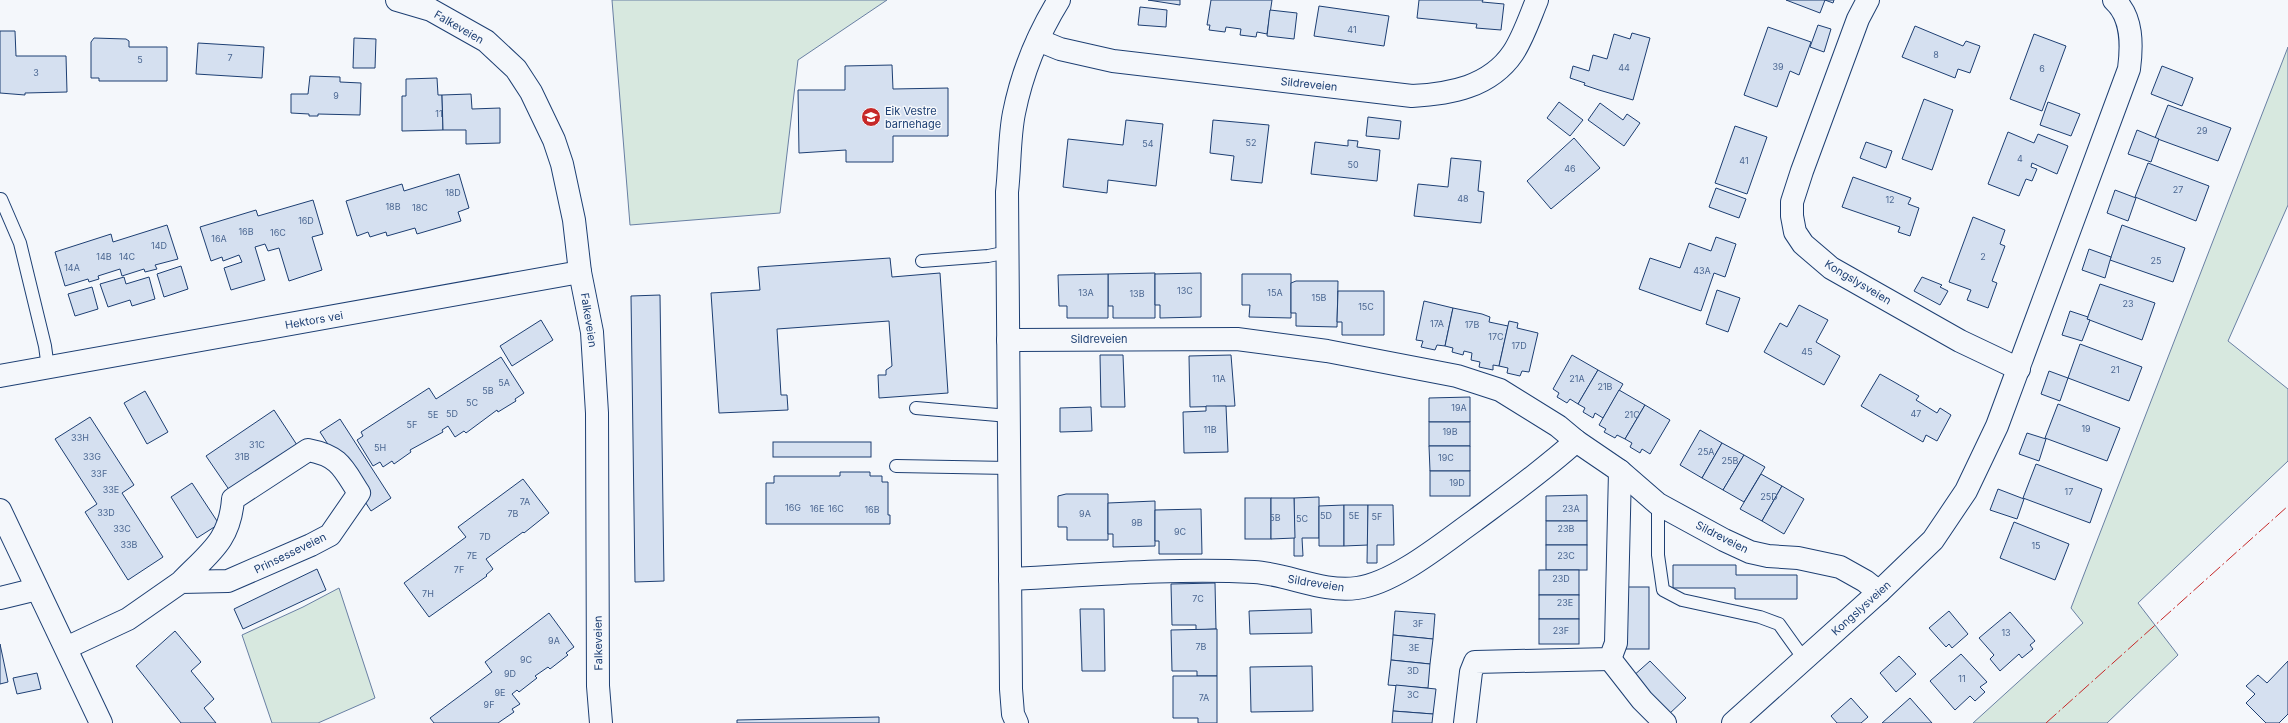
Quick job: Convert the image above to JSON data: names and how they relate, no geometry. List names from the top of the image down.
{
  "streets": {
    "street": [
      "Falkeveien",
      "Sildreveien",
      "Kongslysveien",
      "Hektors vei",
      "Prinsesseveien"
    ]
  },
  "crossings": [
    ["Falkeveien", "Hektors vei"],
    ["Sildreveien", "Kongslysveien"]
  ],
  "places": {
    "school or university": ["Eik Vestre barnehage"]
  },
  "house_numbers": [
    "41",
    "8",
    "7",
    "5",
    "39",
    "44",
    "6",
    "3",
    "9",
    "11",
    "29",
    "52",
    "54",
    "4",
    "41",
    "50",
    "46",
    "27",
    "18D",
    "48",
    "12",
    "18B",
    "18C",
    "16D",
    "16B",
    "16C",
    "16A",
    "14D",
    "14B",
    "14C",
    "2",
    "25",
    "14A",
    "43A",
    "13C",
    "13A",
    "15A",
    "13B",
    "15B",
    "23",
    "15C",
    "17A",
    "17B",
    "17C",
    "17D",
    "45",
    "21",
    "11A",
    "21A",
    "5A",
    "21B",
    "5B",
    "5C",
    "19A",
    "5D",
    "47",
    "5E",
    "21C",
    "5F",
    "19",
    "11B",
    "19B",
    "33H",
    "31C",
    "5H",
    "25A",
    "33G",
    "31B",
    "19C",
    "25B",
    "33F",
    "19D",
    "33E",
    "17",
    "25D",
    "7A",
    "16G",
    "16E",
    "16C",
    "23A",
    "16B",
    "33D",
    "7B",
    "9A",
    "5D",
    "5E",
    "5F",
    "5B",
    "5C",
    "9B",
    "33C",
    "23B",
    "9C",
    "7D",
    "33B",
    "15",
    "7E",
    "23C",
    "7F",
    "23D",
    "7H",
    "7C",
    "23E",
    "3F",
    "23F",
    "13",
    "9A",
    "7B",
    "3E",
    "9C",
    "3D",
    "9D",
    "11",
    "9E",
    "3C",
    "7A",
    "9F"
  ]
}
